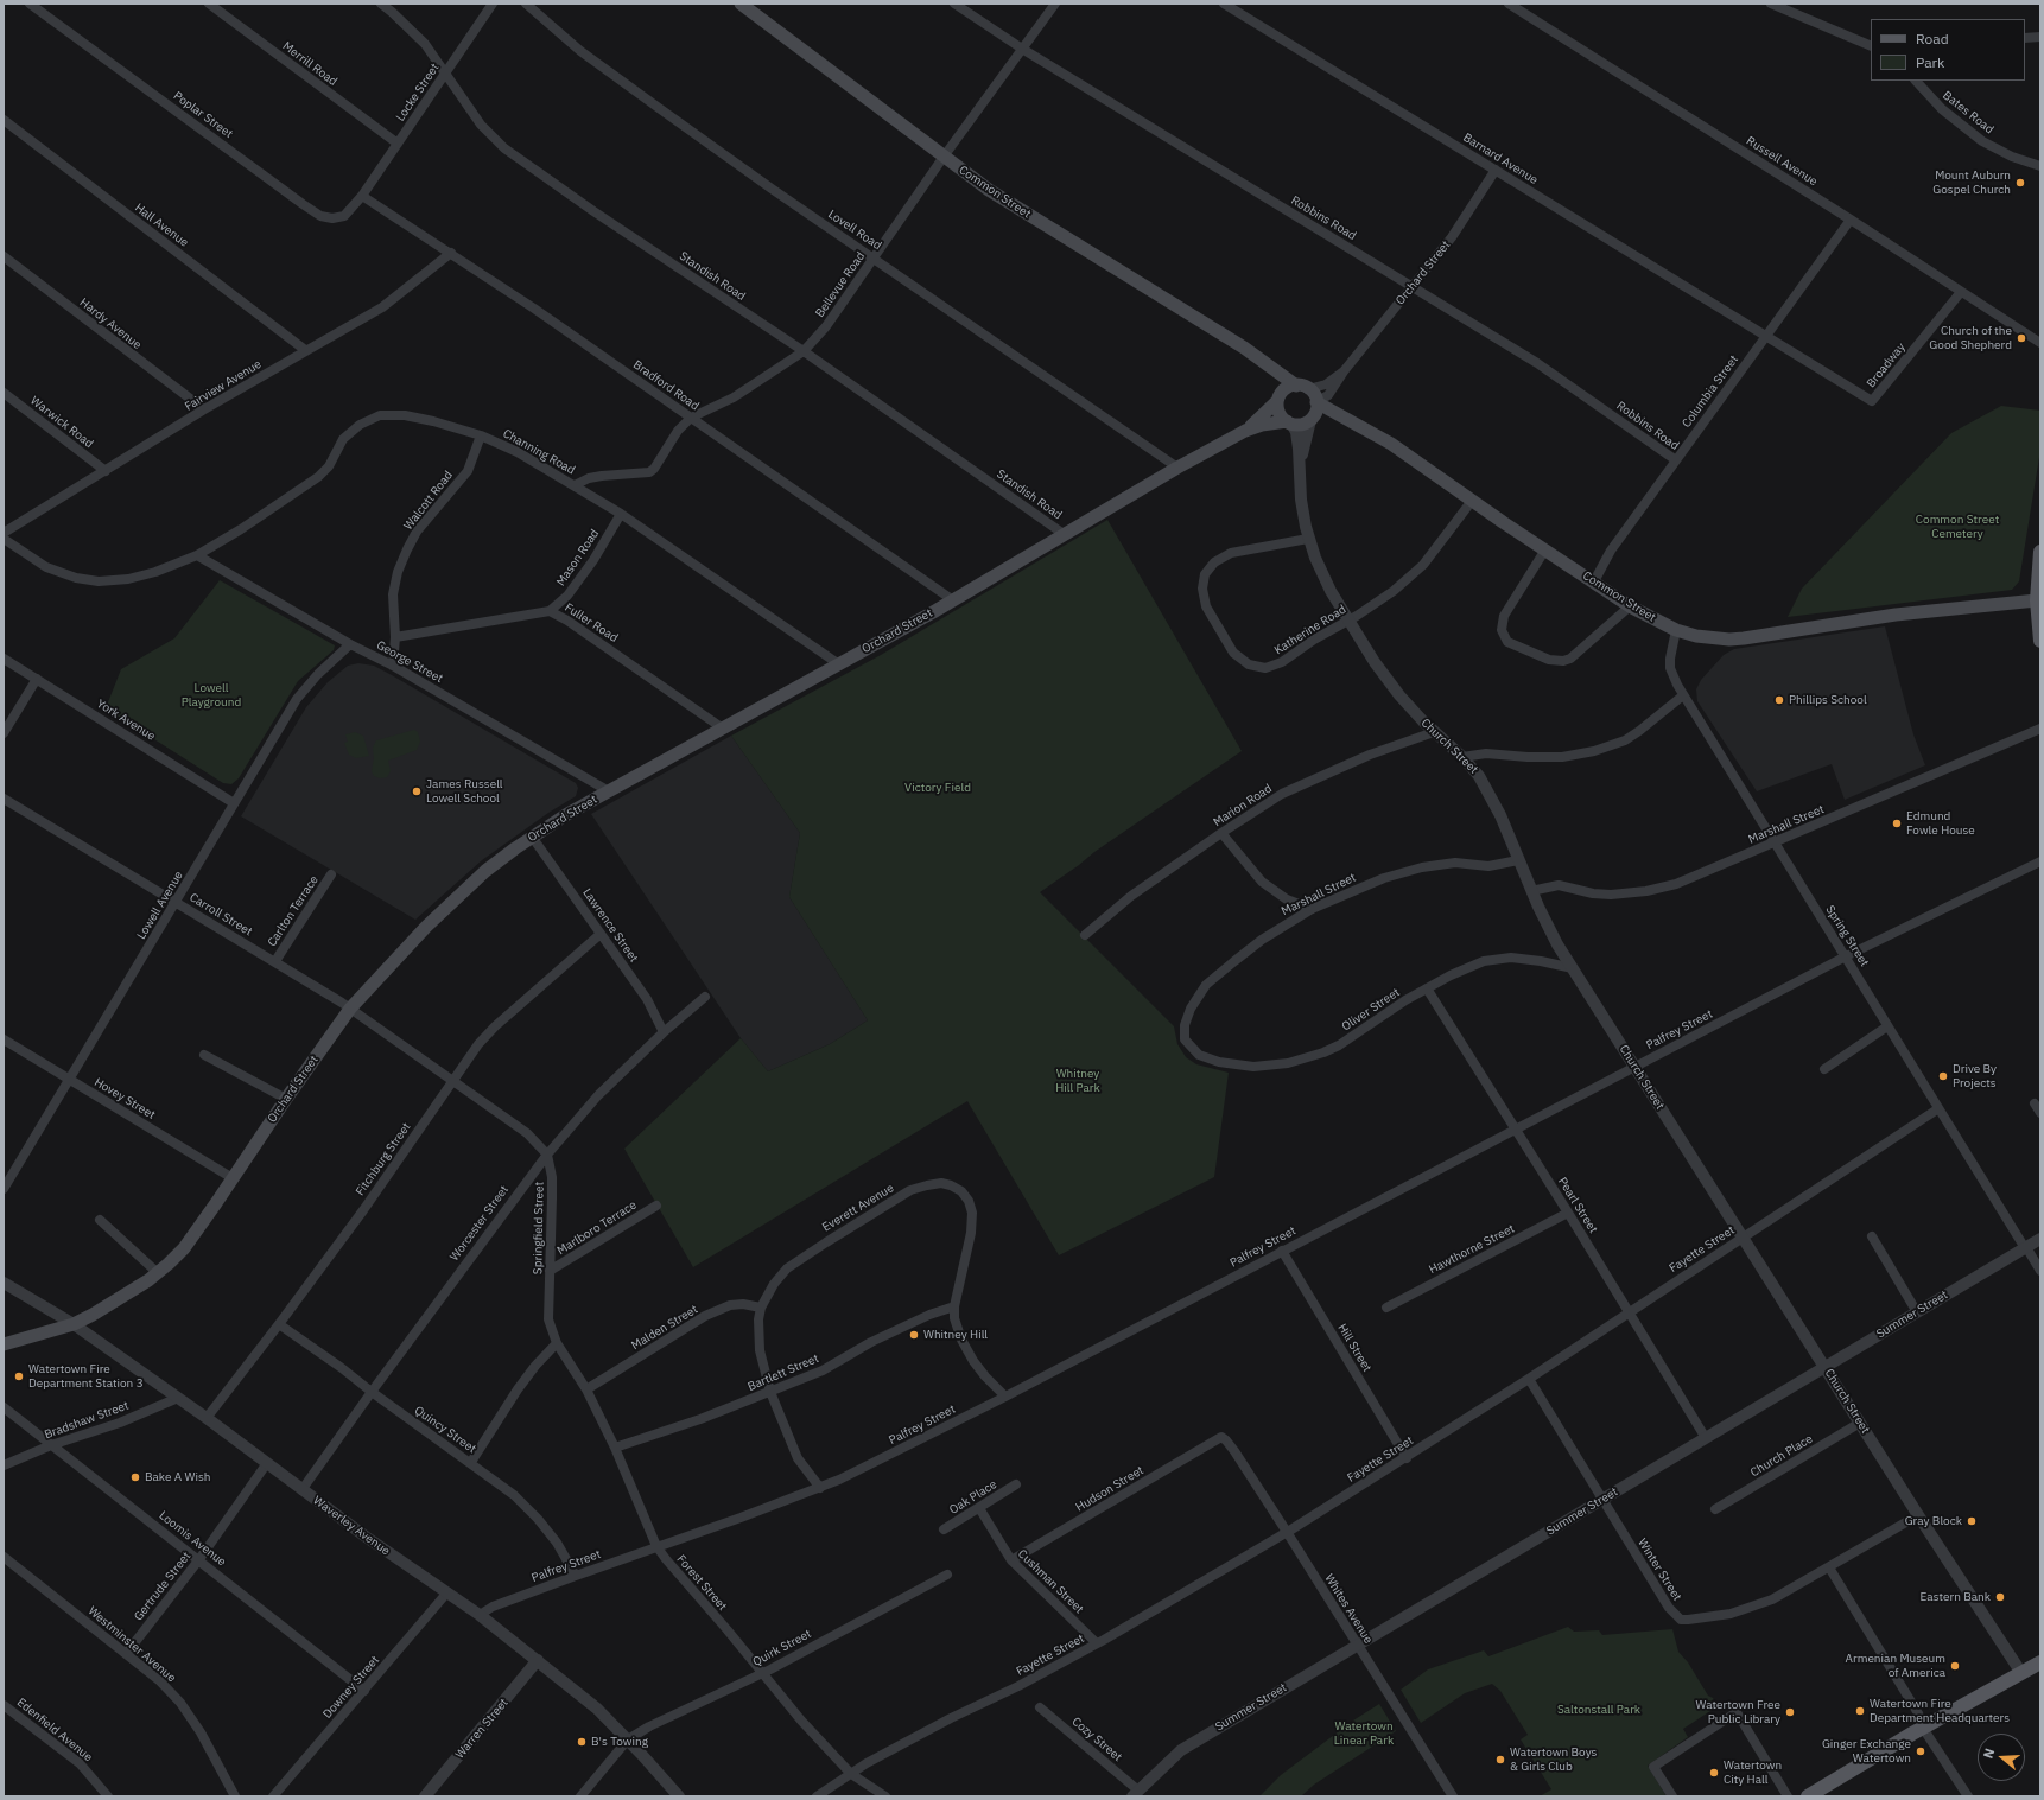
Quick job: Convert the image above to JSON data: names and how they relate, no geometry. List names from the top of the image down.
{
  "streets": {
    "main road": ["Common Street", "Orchard Street"],
    "street": [
      "Merrill Road",
      "Locke Street",
      "Bates Road",
      "Poplar Street",
      "Barnard Avenue",
      "Russell Avenue",
      "Robbins Road",
      "Hall Avenue",
      "Lovell Road",
      "Standish Road",
      "Bellevue Road",
      "Hardy Avenue",
      "Broadway",
      "Fairview Avenue",
      "Bradford Road",
      "Columbia Street",
      "Warwick Road",
      "Channing Road",
      "Walcott Road",
      "Mason Road",
      "Fuller Road",
      "Katherine Road",
      "George Street",
      "York Avenue",
      "Church Street",
      "Marion Road",
      "Marshall Street",
      "Lowell Avenue",
      "Carlton Terrace",
      "Carroll Street",
      "Lawrence Street",
      "Spring Street",
      "Oliver Street",
      "Palfrey Street",
      "Hovey Street",
      "Fitchburg Street",
      "Pearl Street",
      "Everett Avenue",
      "Worcester Street",
      "Springfield Street",
      "Marlboro Terrace",
      "Hawthorne Street",
      "Fayette Street",
      "Summer Street",
      "Malden Street",
      "Hill Street",
      "Bartlett Street",
      "Bradshaw Street",
      "Quincy Street",
      "Church Place",
      "Hudson Street",
      "Oak Place",
      "Waverley Avenue",
      "Loomis Avenue",
      "Winter Street",
      "Cushman Street",
      "Forest Street",
      "Gertrude Street",
      "Whites Avenue",
      "Westminster Avenue",
      "Quirk Street",
      "Downey Street",
      "Warren Street",
      "Edenfield Avenue",
      "Cozy Street"
    ]
  },
  "crossings": [
    ["Merrill Road", "Locke Street"],
    ["Locke Street", "Poplar Street"],
    ["Locke Street", "Standish Road"],
    ["Locke Street", "Bradford Road"],
    ["Poplar Street", "Bradford Road"],
    ["Barnard Avenue", "Orchard Street"],
    ["Barnard Avenue", "Broadway"],
    ["Barnard Avenue", "Columbia Street"],
    ["Russell Avenue", "Broadway"],
    ["Russell Avenue", "Columbia Street"],
    ["Common Street", "Orchard Street"],
    ["Common Street", "Bellevue Road"],
    ["Common Street", "Columbia Street"],
    ["Common Street", "Katherine Road"],
    ["Common Street", "Church Street"],
    ["Common Street", "Spring Street"],
    ["Robbins Road", "Orchard Street"],
    ["Robbins Road", "Bellevue Road"],
    ["Robbins Road", "Columbia Street"],
    ["Hall Avenue", "Fairview Avenue"],
    ["Lovell Road", "Orchard Street"],
    ["Lovell Road", "Bellevue Road"],
    ["Orchard Street", "Standish Road"],
    ["Orchard Street", "Bradford Road"],
    ["Orchard Street", "Channing Road"],
    ["Orchard Street", "Fuller Road"],
    ["Orchard Street", "George Street"],
    ["Orchard Street", "Church Street"],
    ["Orchard Street", "Carroll Street"],
    ["Orchard Street", "Lawrence Street"],
    ["Orchard Street", "Hovey Street"],
    ["Orchard Street", "Waverley Avenue"],
    ["Standish Road", "Bellevue Road"],
    ["Bellevue Road", "Bradford Road"],
    ["Bellevue Road", "Channing Road"],
    ["Hardy Avenue", "Fairview Avenue"],
    ["Broadway", "Columbia Street"],
    ["Fairview Avenue", "Bradford Road"],
    ["Fairview Avenue", "Warwick Road"],
    ["Channing Road", "Walcott Road"],
    ["Channing Road", "Mason Road"],
    ["Channing Road", "George Street"],
    ["Walcott Road", "Fuller Road"],
    ["Mason Road", "Fuller Road"],
    ["Katherine Road", "Church Street"],
    ["George Street", "Lowell Avenue"],
    ["York Avenue", "Lowell Avenue"],
    ["Church Street", "Marion Road"],
    ["Church Street", "Marshall Street"],
    ["Church Street", "Oliver Street"],
    ["Church Street", "Palfrey Street"],
    ["Church Street", "Fayette Street"],
    ["Church Street", "Summer Street"],
    ["Church Street", "Church Place"],
    ["Church Street", "Winter Street"],
    ["Marshall Street", "Spring Street"],
    ["Marshall Street", "Oliver Street"],
    ["Lowell Avenue", "Carroll Street"],
    ["Lowell Avenue", "Hovey Street"],
    ["Carlton Terrace", "Carroll Street"],
    ["Lawrence Street", "Fitchburg Street"],
    ["Lawrence Street", "Worcester Street"],
    ["Spring Street", "Palfrey Street"],
    ["Spring Street", "Fayette Street"],
    ["Spring Street", "Summer Street"],
    ["Oliver Street", "Pearl Street"],
    ["Palfrey Street", "Pearl Street"],
    ["Palfrey Street", "Everett Avenue"],
    ["Palfrey Street", "Hill Street"],
    ["Palfrey Street", "Quincy Street"],
    ["Palfrey Street", "Waverley Avenue"],
    ["Palfrey Street", "Forest Street"],
    ["Fitchburg Street", "Quincy Street"],
    ["Fitchburg Street", "Waverley Avenue"],
    ["Pearl Street", "Hawthorne Street"],
    ["Pearl Street", "Fayette Street"],
    ["Pearl Street", "Summer Street"],
    ["Everett Avenue", "Malden Street"],
    ["Everett Avenue", "Bartlett Street"],
    ["Worcester Street", "Springfield Street"],
    ["Worcester Street", "Quincy Street"],
    ["Worcester Street", "Waverley Avenue"],
    ["Springfield Street", "Marlboro Terrace"],
    ["Springfield Street", "Forest Street"],
    ["Fayette Street", "Hill Street"],
    ["Fayette Street", "Winter Street"],
    ["Fayette Street", "Cushman Street"],
    ["Fayette Street", "Forest Street"],
    ["Fayette Street", "Whites Avenue"],
    ["Summer Street", "Winter Street"],
    ["Summer Street", "Whites Avenue"],
    ["Summer Street", "Cozy Street"],
    ["Malden Street", "Forest Street"],
    ["Bartlett Street", "Forest Street"],
    ["Bradshaw Street", "Waverley Avenue"],
    ["Bradshaw Street", "Loomis Avenue"],
    ["Hudson Street", "Cushman Street"],
    ["Hudson Street", "Whites Avenue"],
    ["Oak Place", "Cushman Street"],
    ["Waverley Avenue", "Gertrude Street"],
    ["Waverley Avenue", "Quirk Street"],
    ["Waverley Avenue", "Downey Street"],
    ["Waverley Avenue", "Warren Street"],
    ["Loomis Avenue", "Gertrude Street"],
    ["Loomis Avenue", "Downey Street"],
    ["Forest Street", "Quirk Street"],
    ["Gertrude Street", "Westminster Avenue"]
  ],
  "parks": [
    "Common Street Cemetery",
    "Lowell Playground",
    "Victory Field",
    "Whitney Hill Park",
    "Saltonstall Park",
    "Watertown Linear Park"
  ],
  "places": [
    "Mount Auburn Gospel Church",
    "Church of the Good Shepherd",
    "Phillips School",
    "James Russell Lowell School",
    "Edmund Fowle House",
    "Drive By Projects",
    "Whitney Hill",
    "Watertown Fire Department Station 3",
    "Bake A Wish",
    "Gray Block",
    "Eastern Bank",
    "Armenian Museum of America",
    "Watertown Fire Department Headquarters",
    "Watertown Free Public Library",
    "B's Towing",
    "Ginger Exchange Watertown",
    "Watertown Boys & Girls Club",
    "Watertown City Hall"
  ],
  "legend": ["Road", "Park"],
  "north": "left"
}
